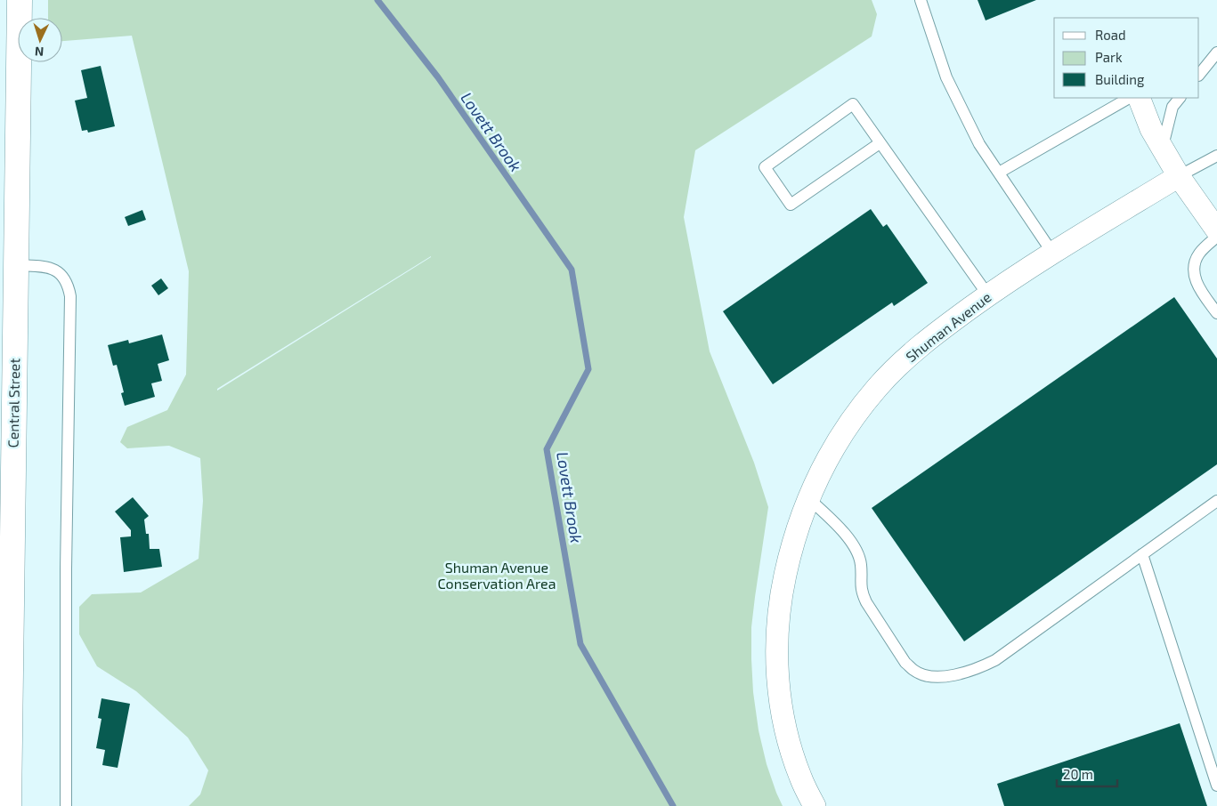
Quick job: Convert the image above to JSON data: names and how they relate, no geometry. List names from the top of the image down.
{
  "streets": {
    "street": ["Shuman Avenue", "Central Street"]
  },
  "water": ["Lovett Brook"],
  "parks": ["Shuman Avenue Conservation Area"],
  "legend": ["Road", "Park", "Building"],
  "scale_bar": "20 m",
  "north": "bottom"
}
